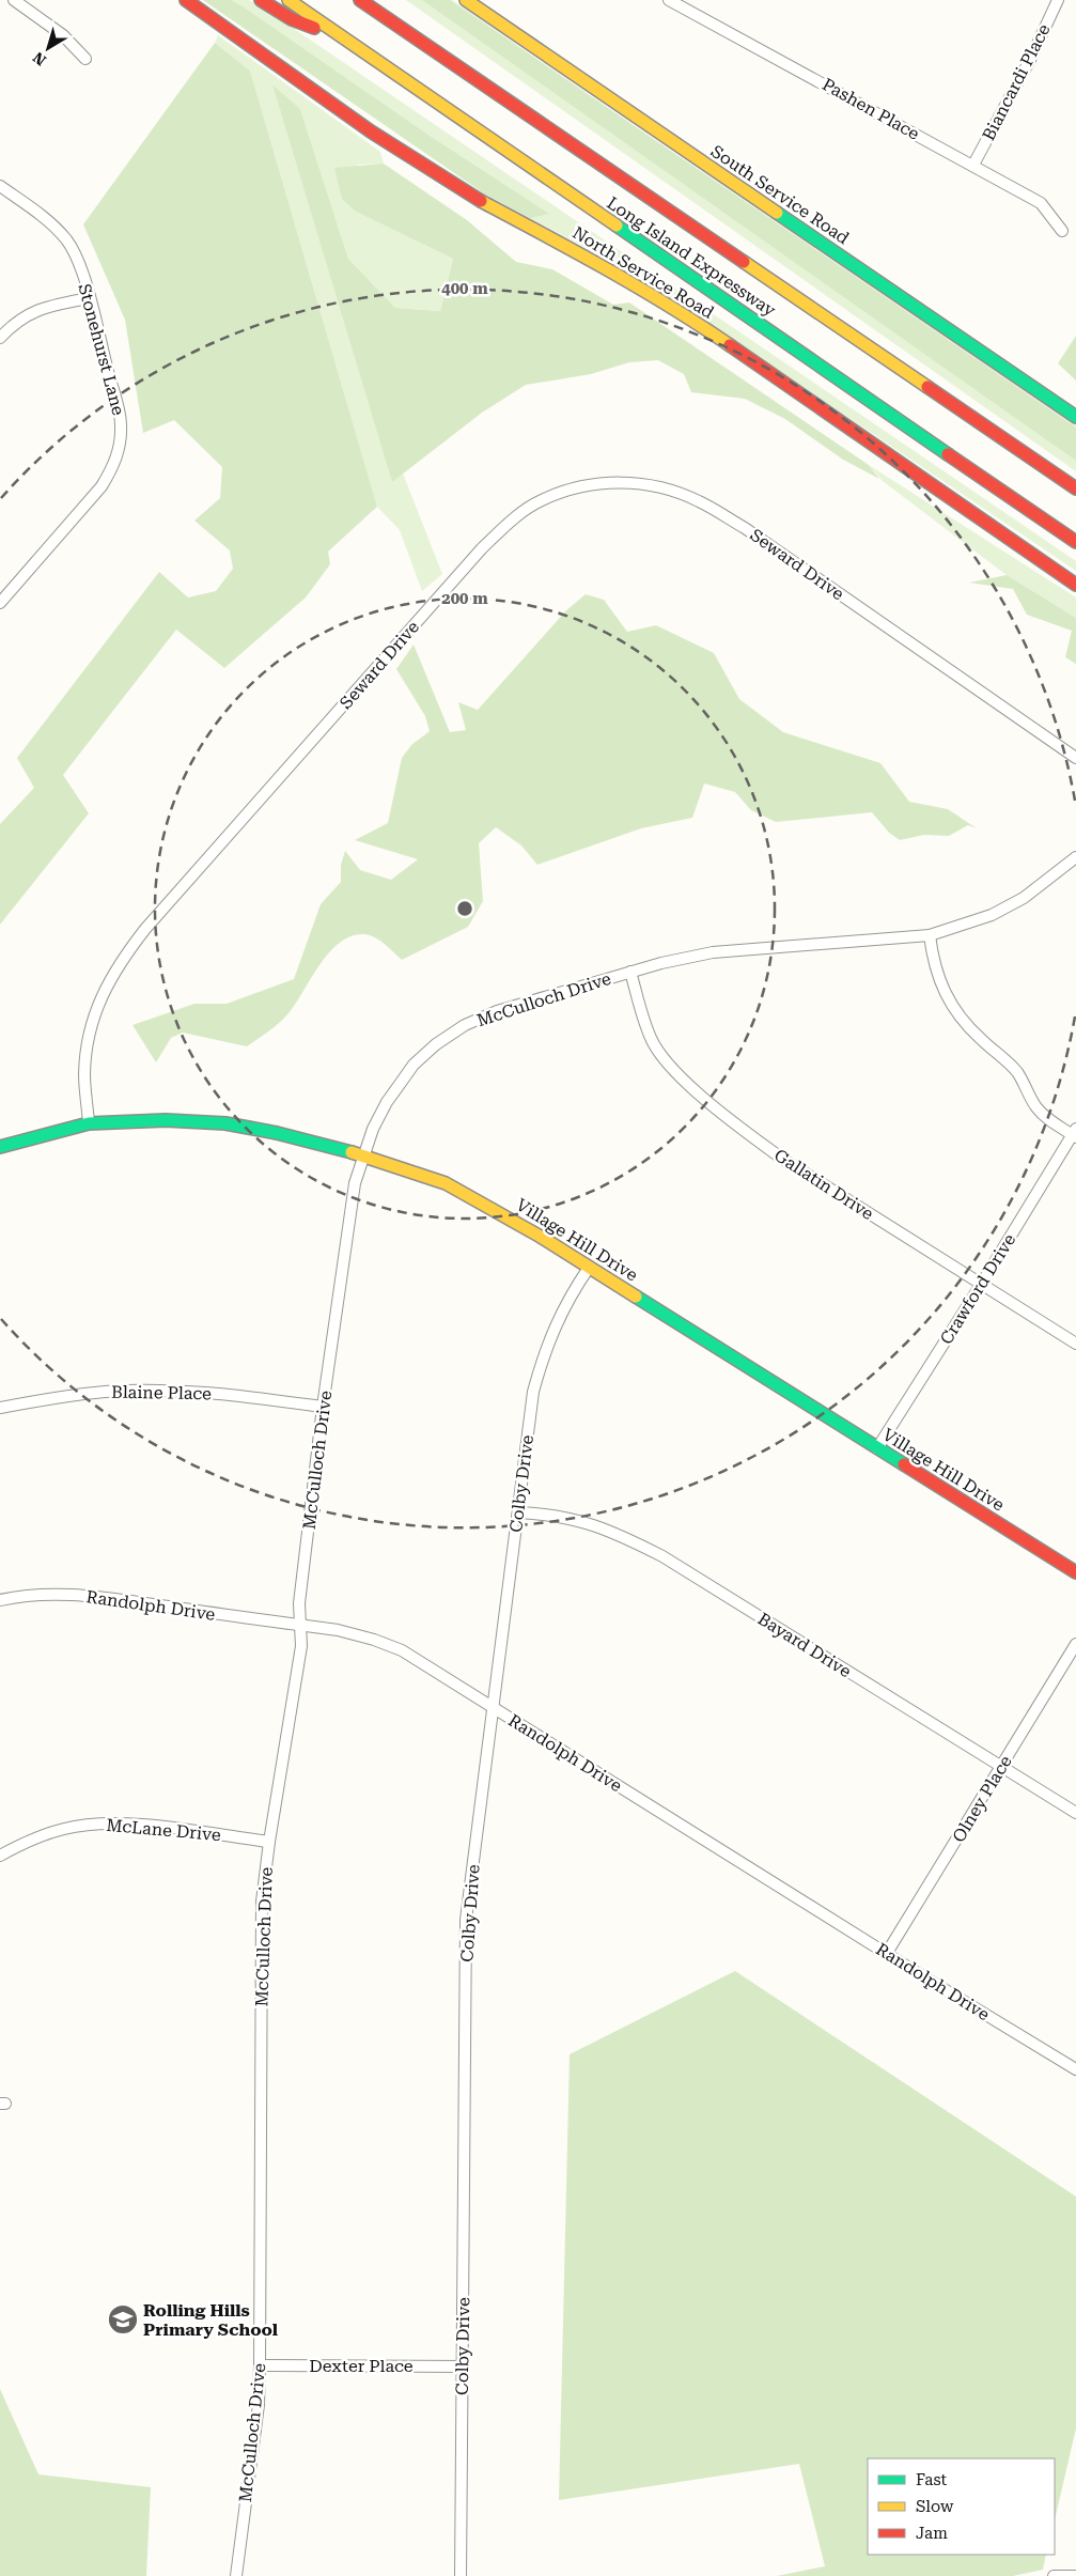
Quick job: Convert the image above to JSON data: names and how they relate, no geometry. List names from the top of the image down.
{
  "streets": {
    "main road": [
      "South Service Road",
      "Long Island Expressway",
      "North Service Road",
      "Village Hill Drive"
    ],
    "street": [
      "Biancardi Place",
      "Pashen Place",
      "Stonehurst Lane",
      "Seward Drive",
      "McCulloch Drive",
      "Gallatin Drive",
      "Crawford Drive",
      "Blaine Place",
      "Colby Drive",
      "Randolph Drive",
      "Bayard Drive",
      "Olney Place",
      "McLane Drive",
      "Dexter Place"
    ]
  },
  "crossings": [
    ["Biancardi Place", "Pashen Place"],
    ["Seward Drive", "Village Hill Drive"],
    ["McCulloch Drive", "Gallatin Drive"],
    ["McCulloch Drive", "Village Hill Drive"],
    ["McCulloch Drive", "Blaine Place"],
    ["McCulloch Drive", "Randolph Drive"],
    ["McCulloch Drive", "McLane Drive"],
    ["McCulloch Drive", "Dexter Place"],
    ["Gallatin Drive", "Crawford Drive"],
    ["Village Hill Drive", "Crawford Drive"],
    ["Village Hill Drive", "Colby Drive"],
    ["Colby Drive", "Randolph Drive"],
    ["Colby Drive", "Bayard Drive"],
    ["Colby Drive", "Dexter Place"],
    ["Randolph Drive", "Olney Place"],
    ["Bayard Drive", "Olney Place"]
  ],
  "places": {
    "school or university": ["Rolling Hills Primary School"]
  },
  "legend": ["Fast", "Slow", "Jam"],
  "north": "bottom left",
  "rings": ["400 m", "200 m"]
}
